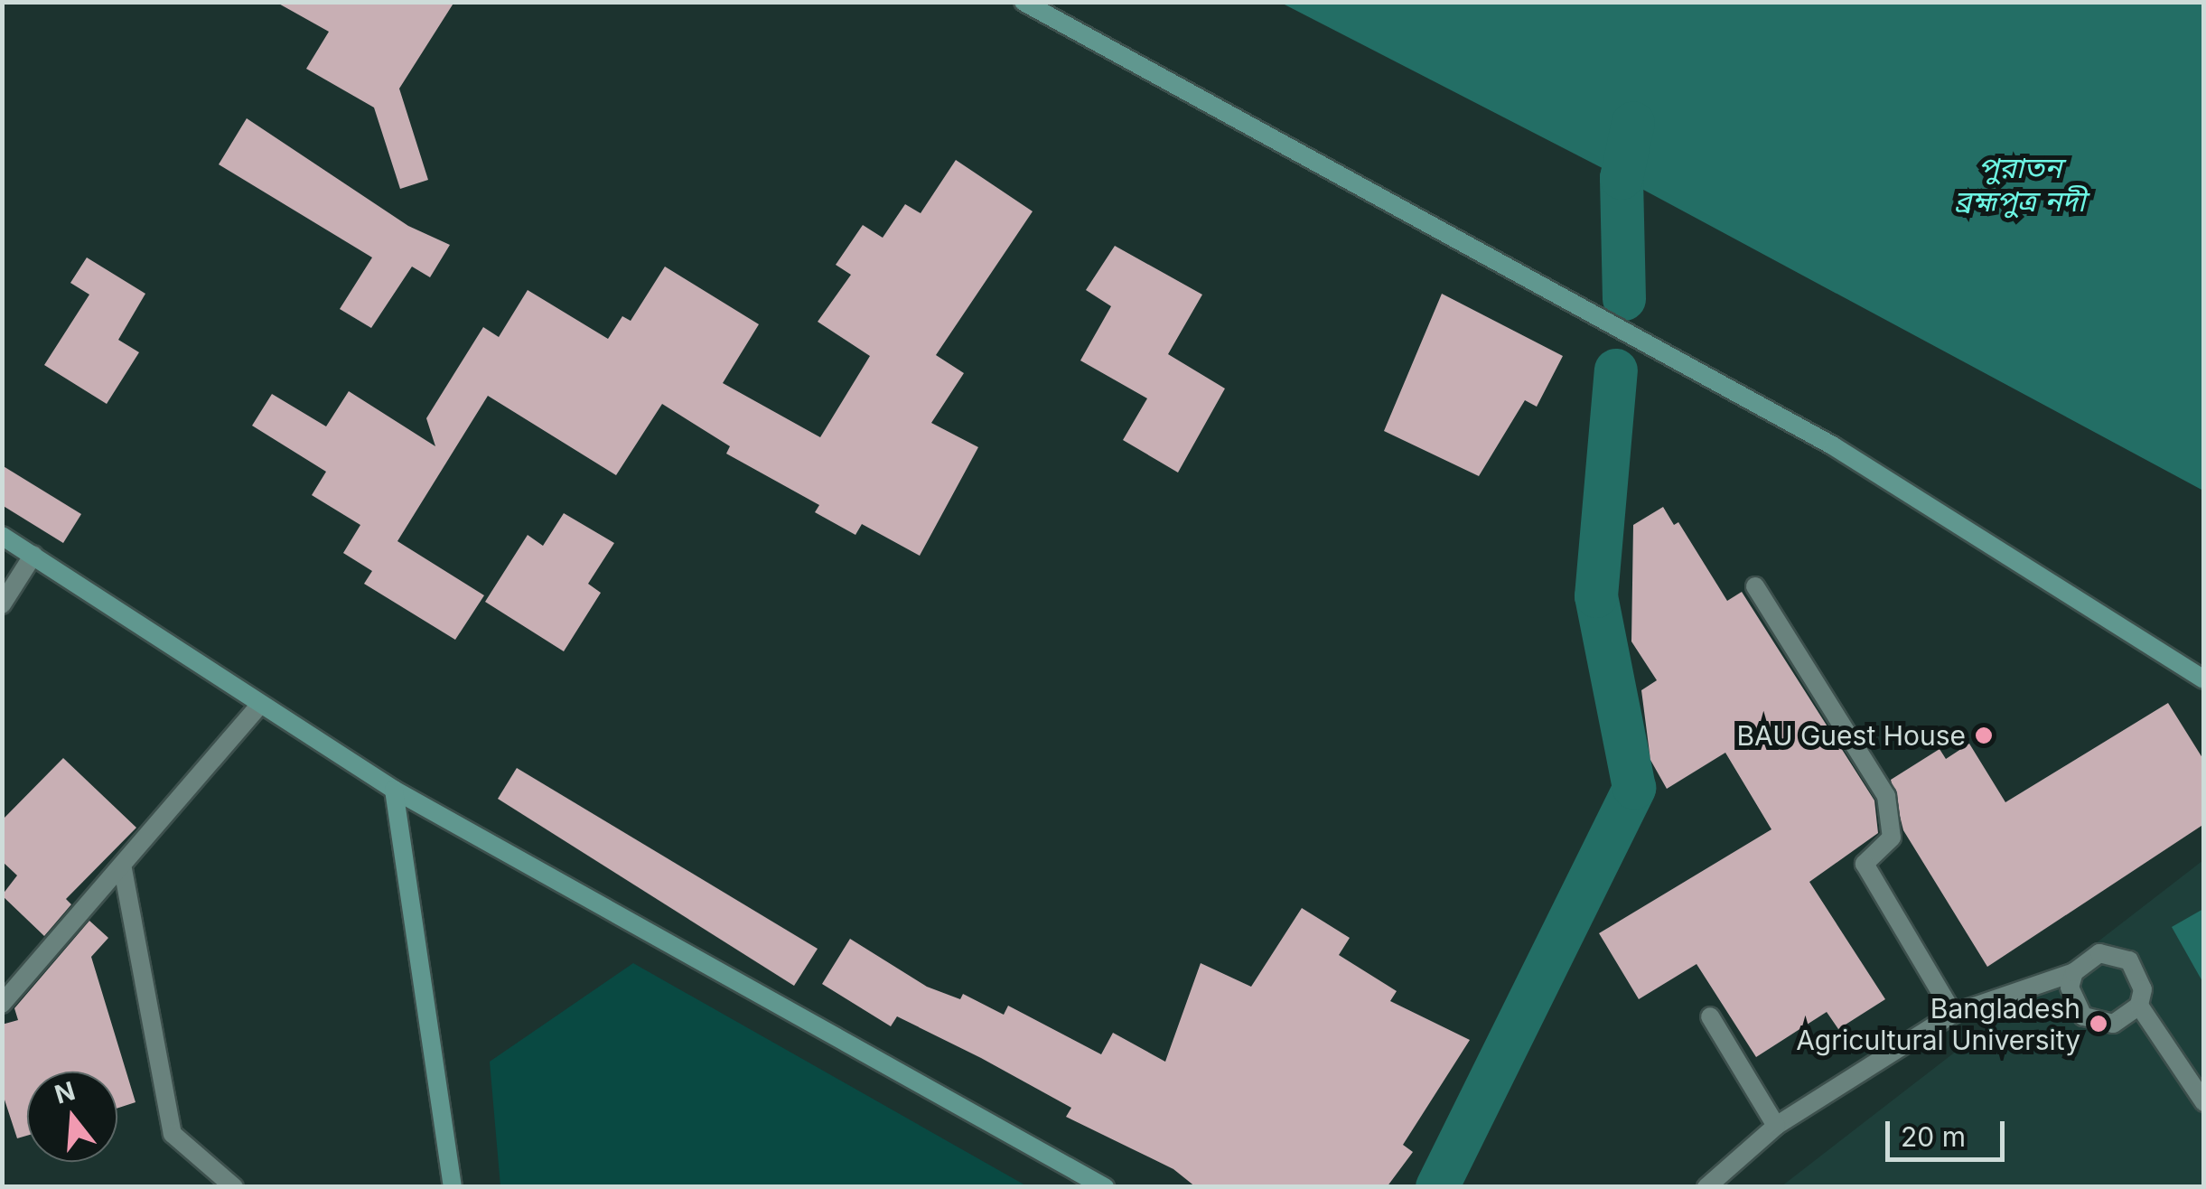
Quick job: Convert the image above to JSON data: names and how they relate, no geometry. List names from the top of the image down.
{
  "water": ["পুরাতন ব্রহ্মপুত্র নদী"],
  "places": ["BAU Guest House", "Bangladesh Agricultural University"],
  "scale_bar": "20 m",
  "north": "top"
}
